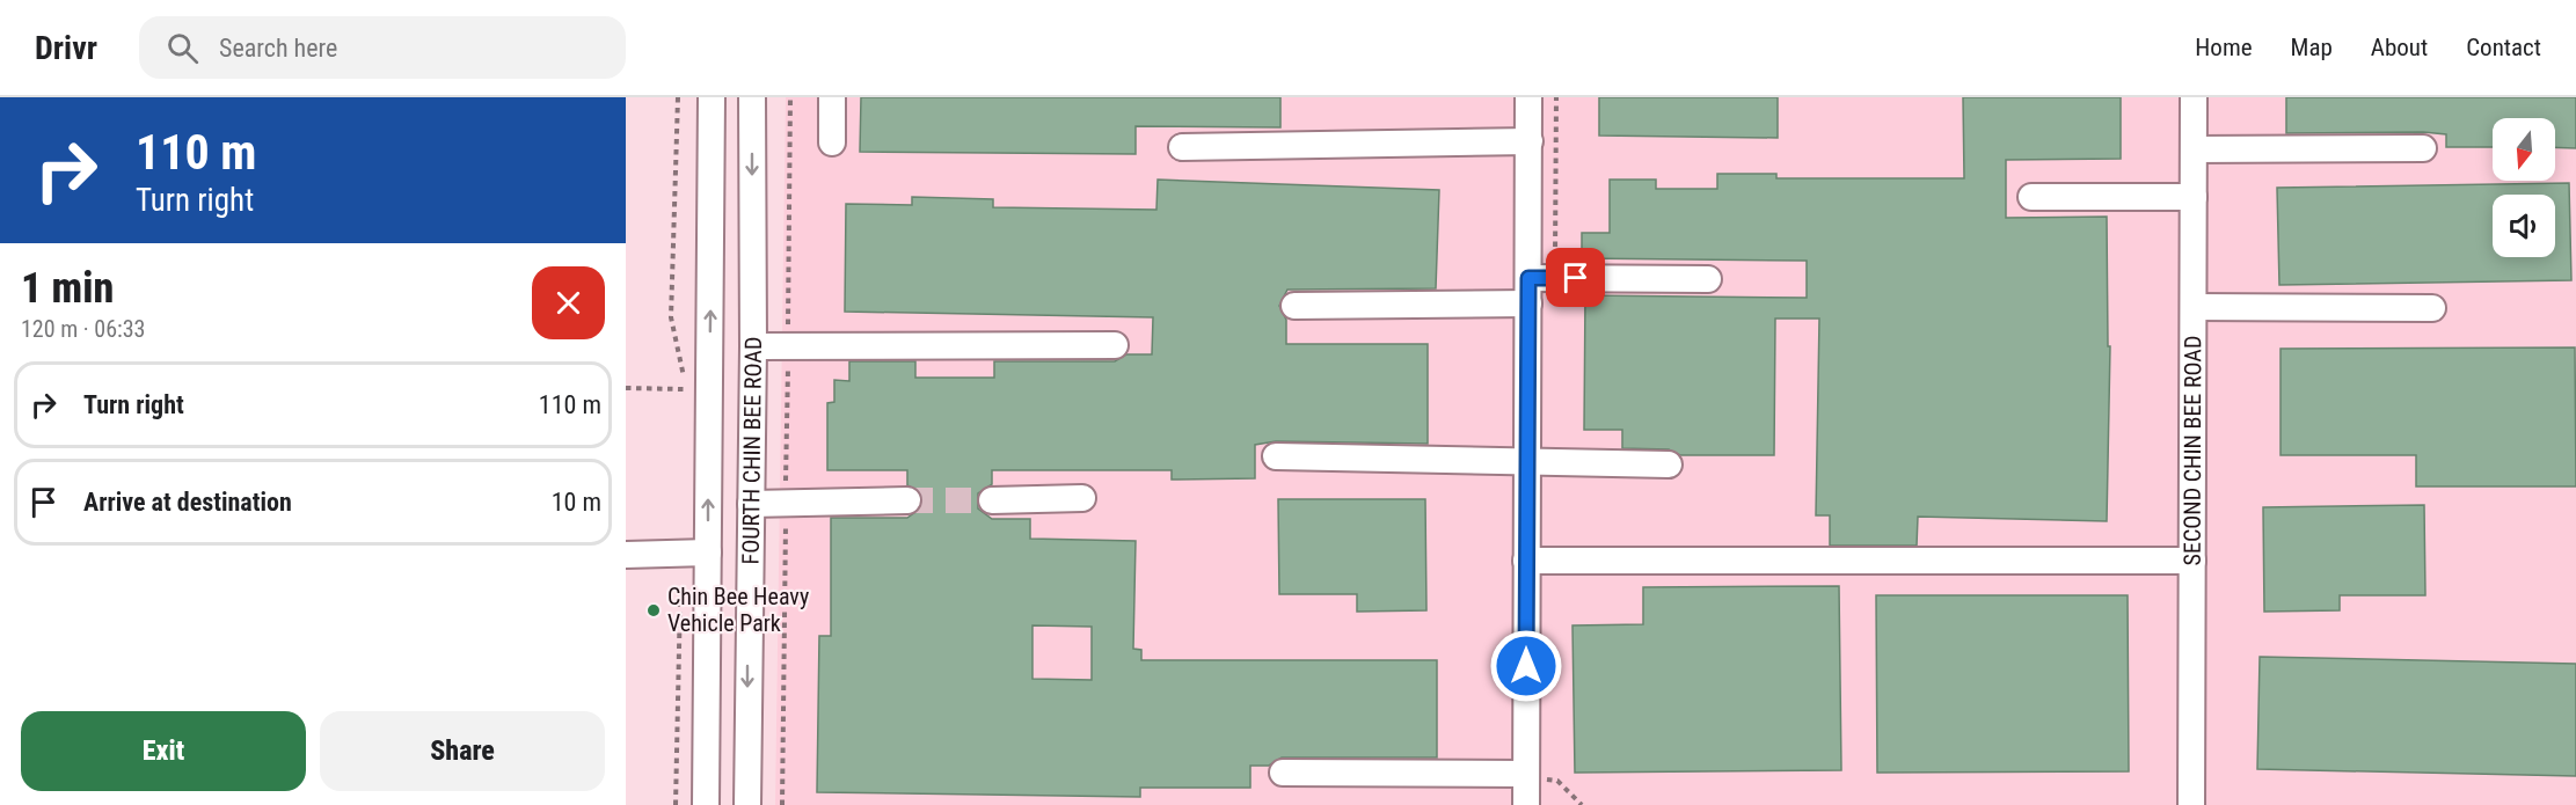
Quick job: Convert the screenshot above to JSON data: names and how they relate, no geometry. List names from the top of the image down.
{
  "streets": {
    "street": ["FOURTH CHIN BEE ROAD", "SECOND CHIN BEE ROAD"]
  },
  "places": ["Chin Bee Heavy Vehicle Park"],
  "north": "bottom",
  "page": {
    "header": "Drivr",
    "search": "Search here",
    "nav": [
      "Home",
      "Map",
      "About",
      "Contact"
    ],
    "turn": ["110 m", "Turn right"],
    "heading": ["1 min", "120 m · 06:33"],
    "list": [
      {
        "name": "Turn right",
        "value": "110 m"
      },
      {
        "name": "Arrive at destination",
        "value": "10 m"
      }
    ],
    "buttons": ["Exit", "Share"]
  }
}
